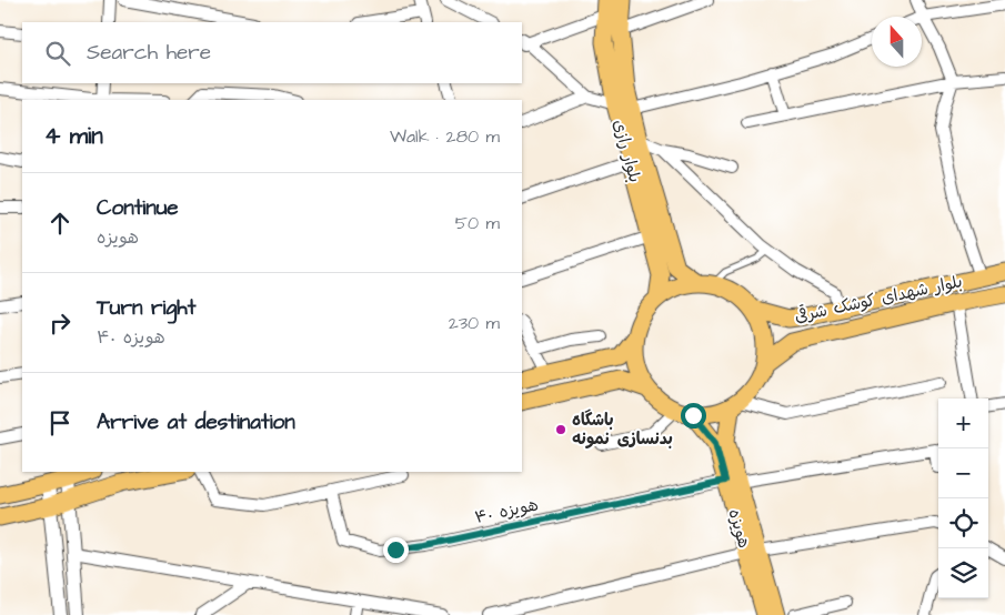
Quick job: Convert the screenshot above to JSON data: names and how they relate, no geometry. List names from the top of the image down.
{
  "streets": {
    "main road": ["بلوار رازی", "بلوار شهدای کوشک شرقی", "هویزه"],
    "street": ["هویزه ۴۰"]
  },
  "crossings": [
    ["بلوار رازی", "بلوار شهدای کوشک شرقی"],
    ["بلوار رازی", "هویزه"],
    ["بلوار شهدای کوشک شرقی", "هویزه"],
    ["هویزه ۴۰", "هویزه"]
  ],
  "places": ["باشگاه بدنسازی نمونه"],
  "north": "top",
  "page": {
    "search": "Search here",
    "heading": ["4 min", "Walk · 280 m"],
    "list": [
      ["Continue", "هویزه", "50 m"],
      ["Turn right", "هویزه ۴۰", "230 m"],
      "Arrive at destination"
    ],
    "map_buttons": ["+", "−"]
  }
}
